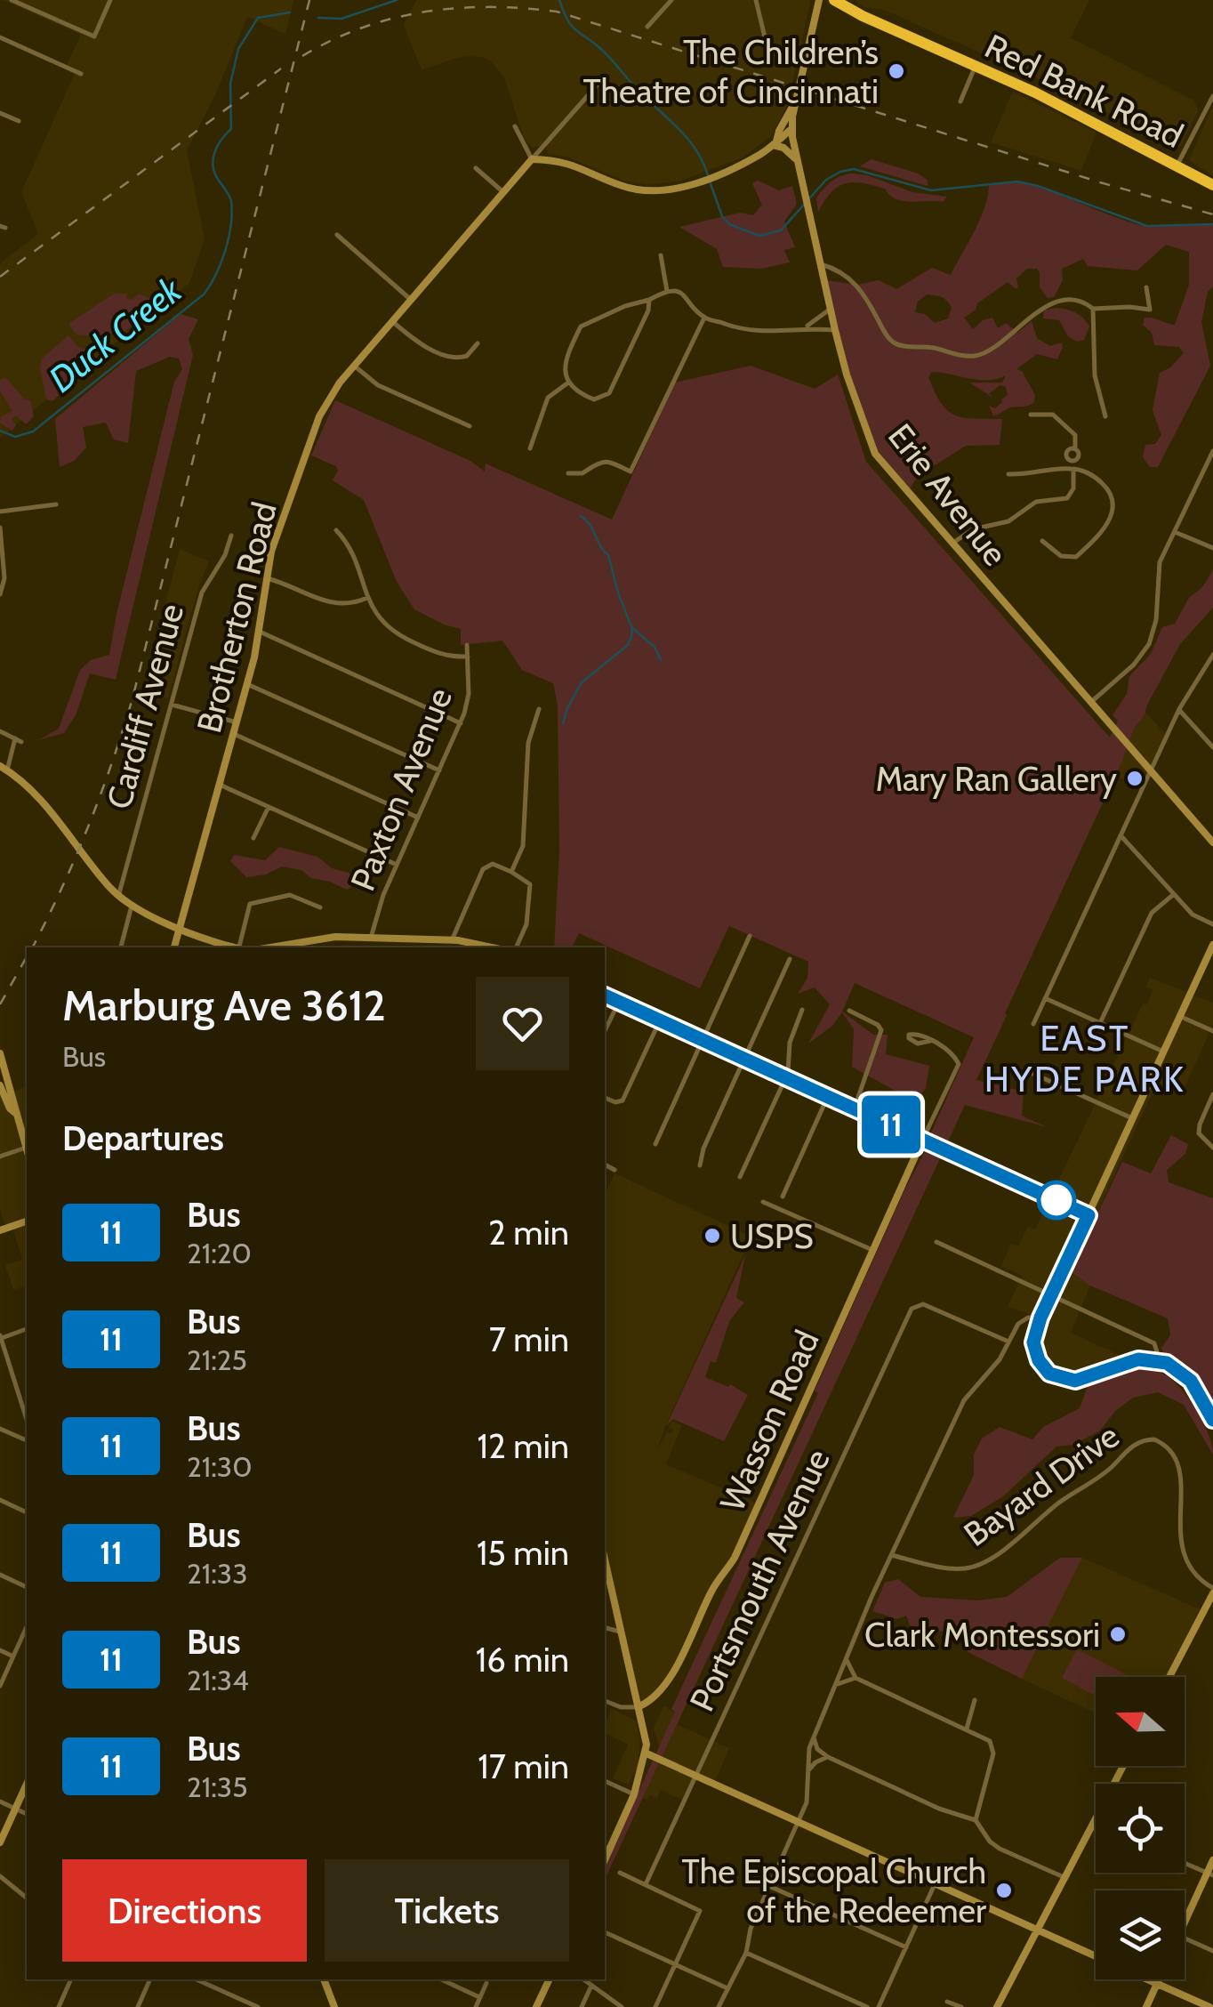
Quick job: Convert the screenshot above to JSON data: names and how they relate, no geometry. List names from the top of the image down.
{
  "streets": {
    "highway": ["Red Bank Road"],
    "street": [
      "Erie Avenue",
      "Brotherton Road",
      "Cardiff Avenue",
      "Paxton Avenue",
      "Wasson Road",
      "Bayard Drive",
      "Portsmouth Avenue"
    ]
  },
  "districts": ["EAST HYDE PARK"],
  "water": ["Duck Creek"],
  "places": [
    "The Children’s Theatre of Cincinnati",
    "Mary Ran Gallery",
    "USPS",
    "Clark Montessori",
    "The Episcopal Church of the Redeemer"
  ],
  "lines": ["bus line 11"],
  "north": "left",
  "page": {
    "on_map": "11",
    "heading": [
      ["Marburg Ave 3612", "Bus"],
      "Departures"
    ],
    "list": [
      {
        "mark": "11",
        "name": "Bus",
        "note": "21:20",
        "value": "2 min"
      },
      {
        "mark": "11",
        "name": "Bus",
        "note": "21:25",
        "value": "7 min"
      },
      {
        "mark": "11",
        "name": "Bus",
        "note": "21:30",
        "value": "12 min"
      },
      {
        "mark": "11",
        "name": "Bus",
        "note": "21:33",
        "value": "15 min"
      },
      {
        "mark": "11",
        "name": "Bus",
        "note": "21:34",
        "value": "16 min"
      },
      {
        "mark": "11",
        "name": "Bus",
        "note": "21:35",
        "value": "17 min"
      }
    ],
    "buttons": ["Directions", "Tickets"]
  }
}
